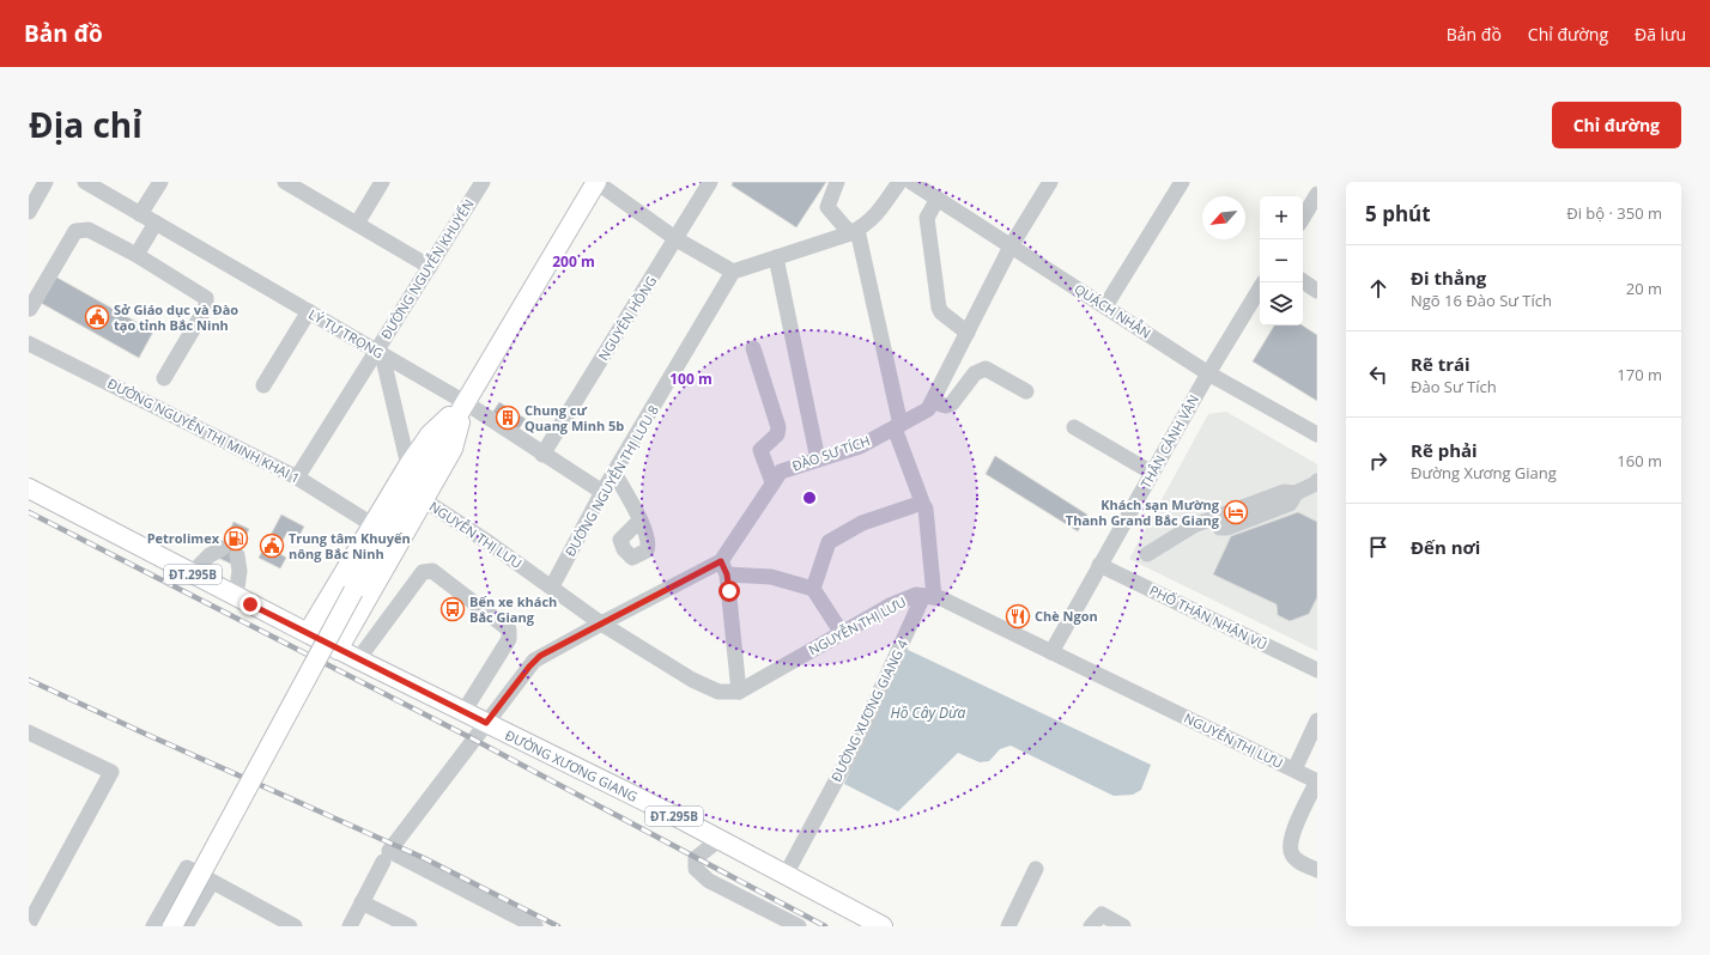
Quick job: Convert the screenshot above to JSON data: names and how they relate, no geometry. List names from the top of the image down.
{
  "streets": {
    "main road": ["ĐT.295B", "ĐƯỜNG XƯƠNG GIANG"],
    "street": [
      "ĐƯỜNG NGUYỄN KHUYẾN",
      "QUÁCH NHẪN",
      "NGUYÊN HỒNG",
      "LÝ TỰ TRỌNG",
      "ĐƯỜNG NGUYỄN THỊ MINH KHAI 1",
      "THÂN CẢNH VÂN",
      "ĐÀO SƯ TÍCH",
      "ĐƯỜNG NGUYỄN THỊ LƯU 8",
      "NGUYỄN THỊ LƯU",
      "PHỐ THÂN NHÂN VŨ",
      "ĐƯỜNG XƯƠNG GIANG 4"
    ]
  },
  "crossings": [
    ["ĐƯỜNG NGUYỄN KHUYẾN", "LÝ TỰ TRỌNG"],
    ["ĐƯỜNG NGUYỄN KHUYẾN", "ĐƯỜNG NGUYỄN THỊ MINH KHAI 1"],
    ["QUÁCH NHẪN", "THÂN CẢNH VÂN"],
    ["QUÁCH NHẪN", "ĐÀO SƯ TÍCH"],
    ["NGUYÊN HỒNG", "LÝ TỰ TRỌNG"],
    ["LÝ TỰ TRỌNG", "ĐƯỜNG NGUYỄN THỊ LƯU 8"],
    ["THÂN CẢNH VÂN", "NGUYỄN THỊ LƯU"],
    ["THÂN CẢNH VÂN", "PHỐ THÂN NHÂN VŨ"],
    ["ĐƯỜNG NGUYỄN THỊ LƯU 8", "NGUYỄN THỊ LƯU"],
    ["NGUYỄN THỊ LƯU", "ĐƯỜNG XƯƠNG GIANG 4"],
    ["ĐƯỜNG XƯƠNG GIANG 4", "ĐƯỜNG XƯƠNG GIANG"]
  ],
  "water": ["Hồ Cây Dừa"],
  "places": {
    "public building": ["Sở Giáo dục và Đào tạo tỉnh Bắc Ninh", "Trung tâm Khuyến nông Bắc Ninh"],
    "building": ["Chung cư Quang Minh 5b"],
    "hotel": ["Khách sạn Mường Thanh Grand Bắc Giang"],
    "fuel station": ["Petrolimex"],
    "bus stop": ["Bến xe khách Bắc Giang"],
    "restaurant": ["Chè Ngon"]
  },
  "north": "bottom left",
  "page": {
    "header": "Bản đồ",
    "nav": ["Bản đồ", "Chỉ đường", "Đã lưu"],
    "title": "Địa chỉ",
    "buttons": "Chỉ đường",
    "heading": ["5 phút", "Đi bộ · 350 m"],
    "map_buttons": ["+", "−"],
    "list": [
      ["Đi thẳng", "Ngõ 16 Đào Sư Tích", "20 m"],
      ["Rẽ trái", "Đào Sư Tích", "170 m"],
      ["Rẽ phải", "Đường Xương Giang", "160 m"],
      "Đến nơi"
    ]
  },
  "rings": ["200 m", "100 m"]
}
